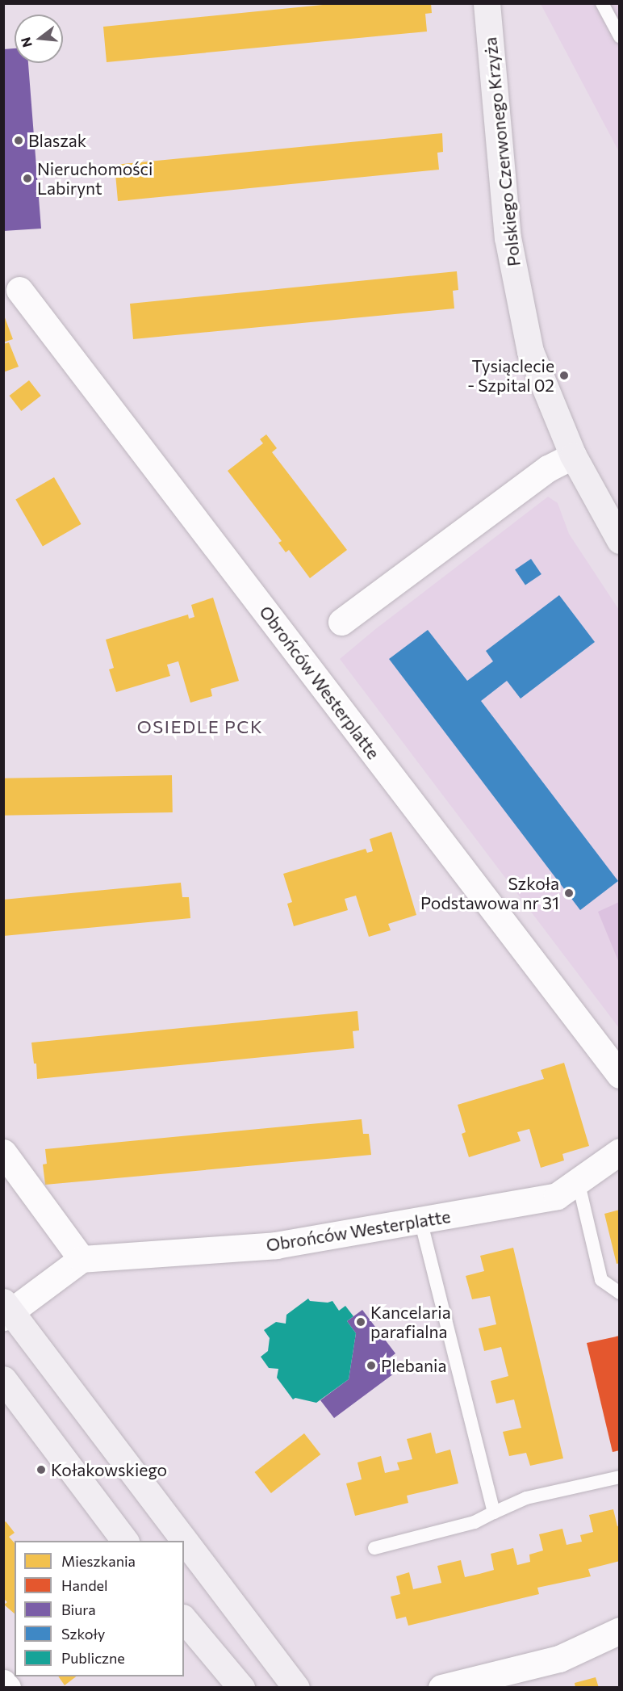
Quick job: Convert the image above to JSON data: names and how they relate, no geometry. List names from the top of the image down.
{
  "streets": {
    "main road": ["Polskiego Czerwonego Krzyża"],
    "street": ["Obrońców Westerplatte"]
  },
  "districts": ["OSIEDLE PCK"],
  "places": [
    "Blaszak",
    "Nieruchomości Labirynt",
    "Tysiąclecie - Szpital 02",
    "Szkoła Podstawowa nr 31",
    "Kancelaria parafialna",
    "Plebania",
    "Kołakowskiego"
  ],
  "legend": [
    "Mieszkania",
    "Handel",
    "Biura",
    "Szkoły",
    "Publiczne"
  ],
  "north": "left"
}
